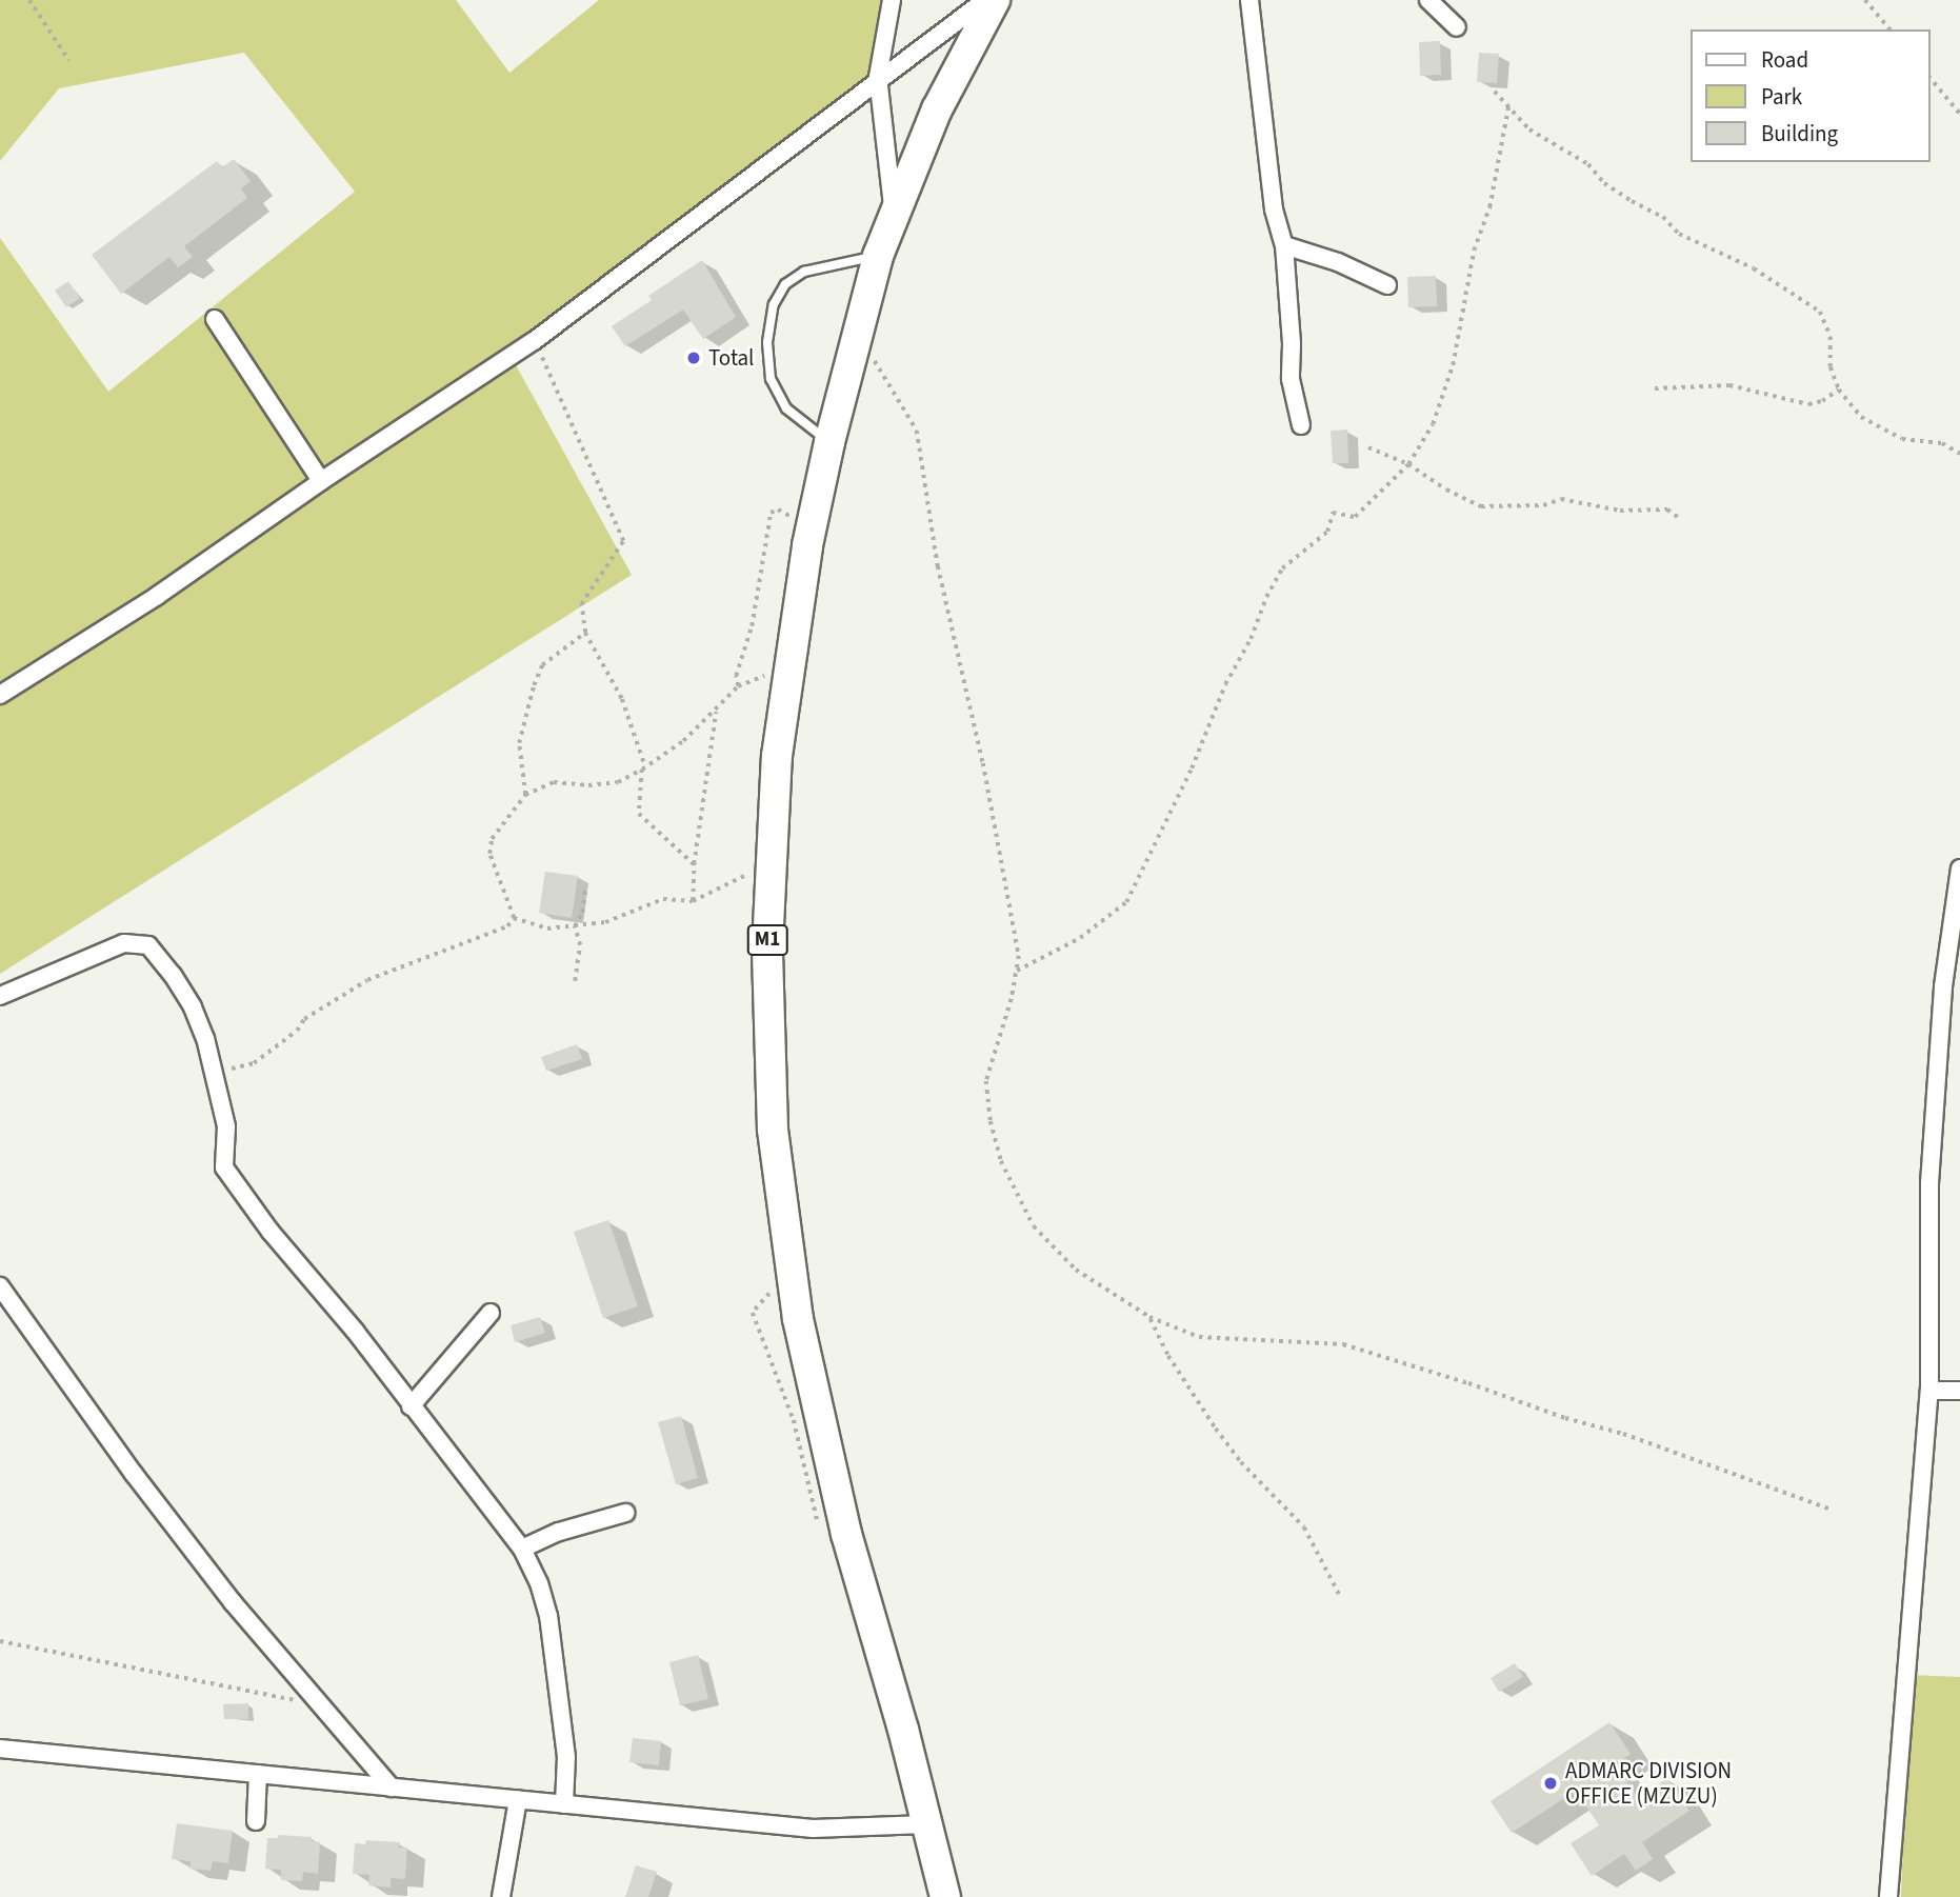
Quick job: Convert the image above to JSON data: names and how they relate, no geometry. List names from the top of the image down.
{
  "streets": {
    "highway": ["M1"]
  },
  "places": ["Total", "ADMARC DIVISION OFFICE (MZUZU)"],
  "legend": ["Road", "Park", "Building"]
}
